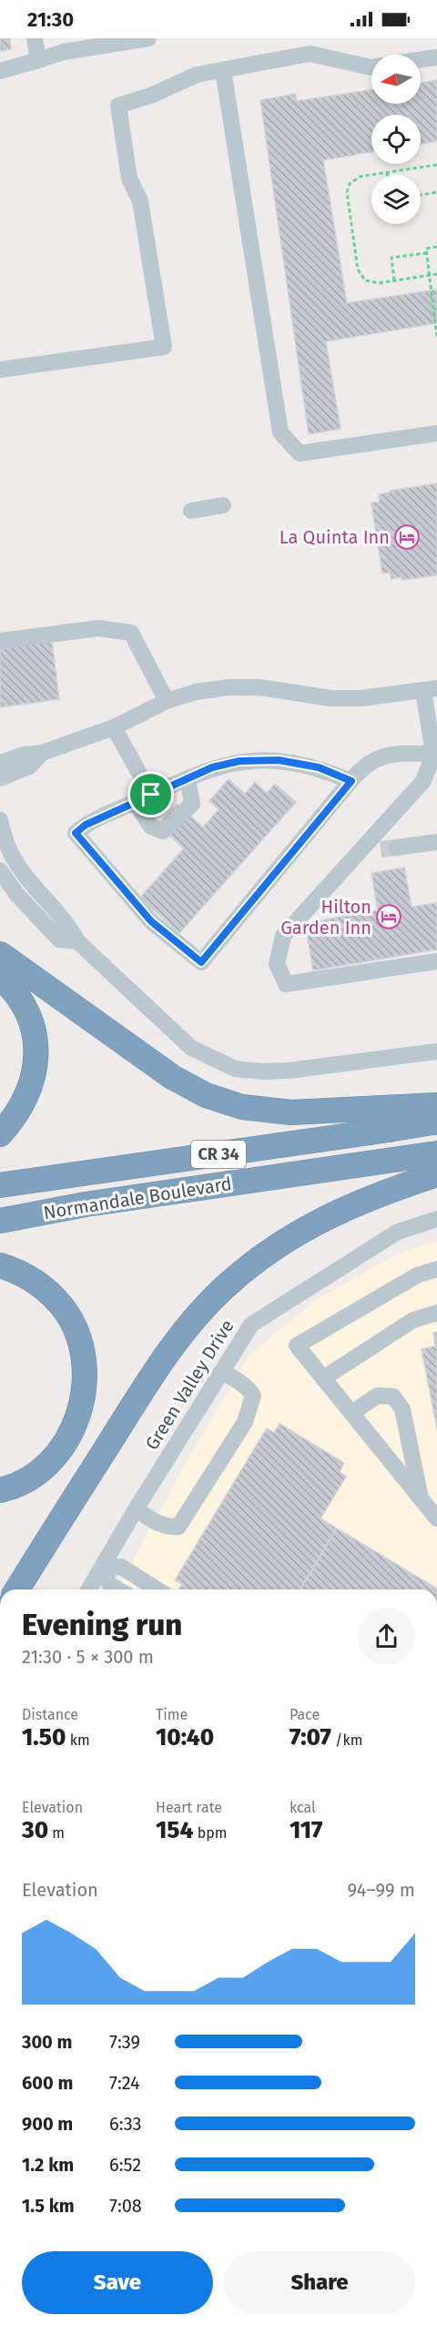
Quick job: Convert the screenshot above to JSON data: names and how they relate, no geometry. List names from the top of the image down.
{
  "streets": {
    "highway": ["CR 34", "Normandale Boulevard"],
    "street": ["Green Valley Drive"]
  },
  "places": {
    "hotel": ["La Quinta Inn", "Hilton Garden Inn"]
  },
  "north": "left",
  "page": {
    "status": "21:30",
    "heading": ["Evening run", "21:30 · 5 × 300 m"],
    "stats": [
      ["Distance", "1.50 km"],
      ["Time", "10:40"],
      ["Pace", "7:07 /km"],
      ["Elevation", "30 m"],
      ["Heart rate", "154 bpm"],
      ["kcal", "117"]
    ],
    "chart": ["Elevation", "94–99 m"],
    "list": [
      {
        "name": "300 m",
        "note": "7:39"
      },
      {
        "name": "600 m",
        "note": "7:24"
      },
      {
        "name": "900 m",
        "note": "6:33"
      },
      {
        "name": "1.2 km",
        "note": "6:52"
      },
      {
        "name": "1.5 km",
        "note": "7:08"
      }
    ],
    "buttons": ["Save", "Share"]
  }
}
